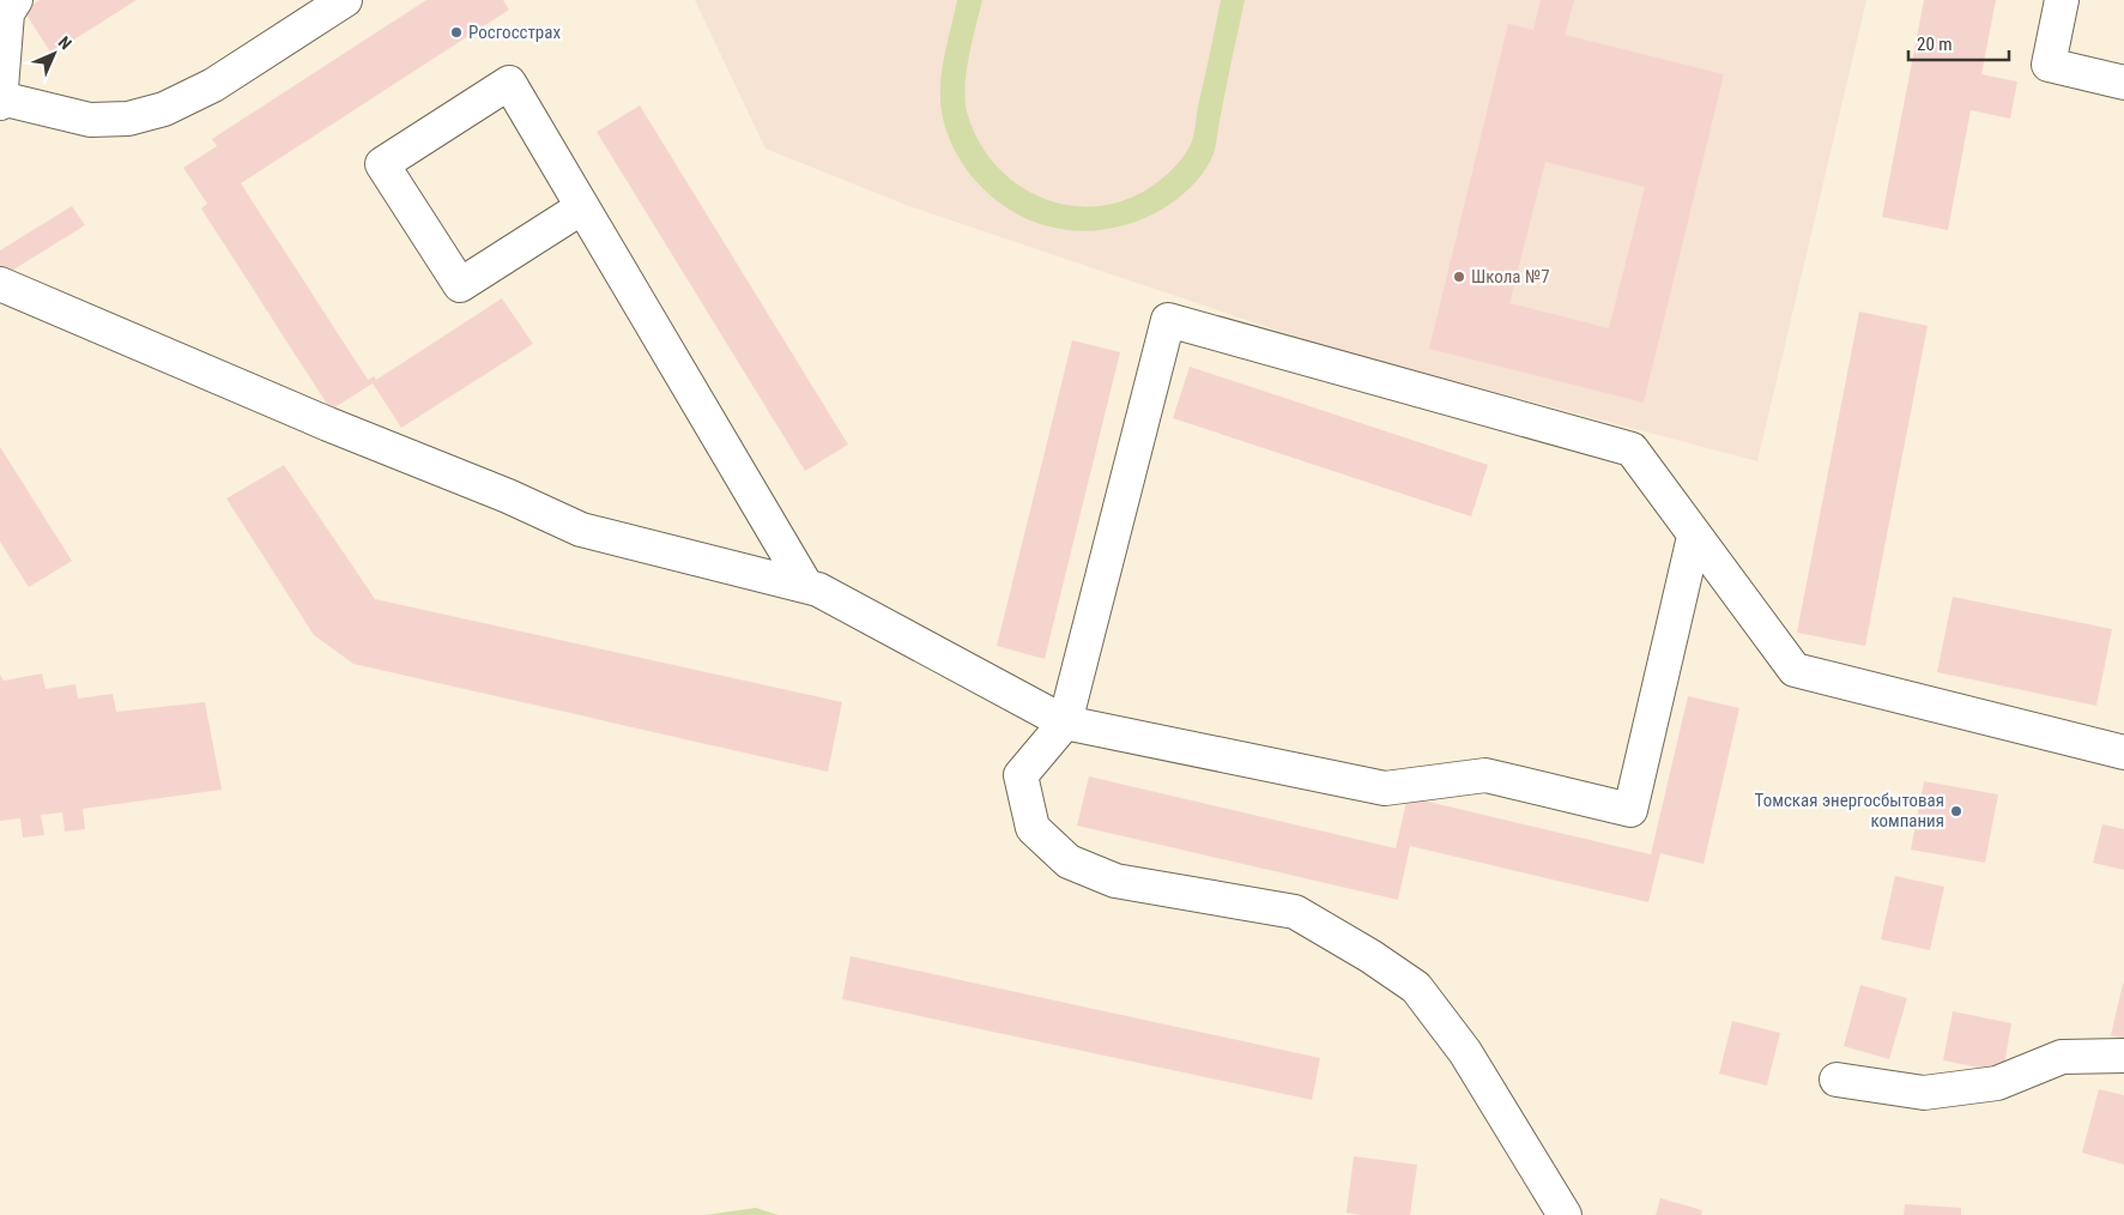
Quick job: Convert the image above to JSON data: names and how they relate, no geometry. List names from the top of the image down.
{
  "places": ["Росгосстрах", "Школа №7", "Томская энергосбытовая компания"],
  "scale_bar": "20 m",
  "north": "top right"
}
